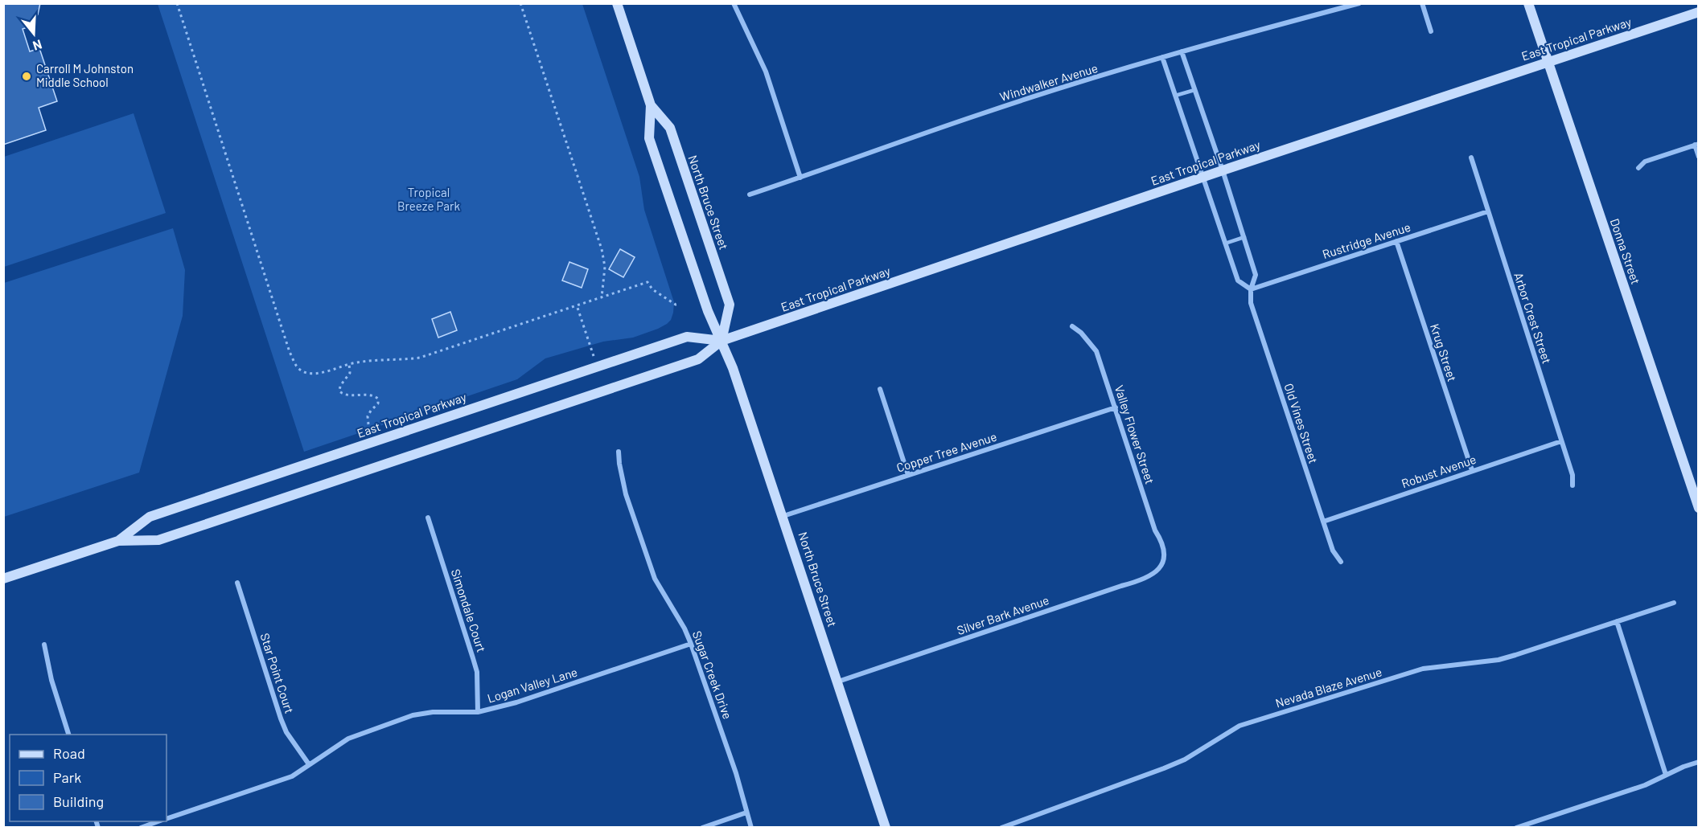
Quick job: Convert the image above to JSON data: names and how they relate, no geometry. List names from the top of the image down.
{
  "streets": {
    "main road": ["East Tropical Parkway", "North Bruce Street", "Donna Street"],
    "street": [
      "Windwalker Avenue",
      "Rustridge Avenue",
      "Arbor Crest Street",
      "Krug Street",
      "Old Vines Street",
      "Valley Flower Street",
      "Copper Tree Avenue",
      "Robust Avenue",
      "Simondale Court",
      "Silver Bark Avenue",
      "Star Point Court",
      "Sugar Creek Drive",
      "Logan Valley Lane",
      "Nevada Blaze Avenue"
    ]
  },
  "crossings": [
    ["East Tropical Parkway", "North Bruce Street"],
    ["East Tropical Parkway", "Donna Street"],
    ["East Tropical Parkway", "Old Vines Street"],
    ["Windwalker Avenue", "Old Vines Street"],
    ["North Bruce Street", "Copper Tree Avenue"],
    ["North Bruce Street", "Silver Bark Avenue"],
    ["Rustridge Avenue", "Arbor Crest Street"],
    ["Rustridge Avenue", "Krug Street"],
    ["Rustridge Avenue", "Old Vines Street"],
    ["Arbor Crest Street", "Robust Avenue"],
    ["Krug Street", "Robust Avenue"],
    ["Old Vines Street", "Robust Avenue"],
    ["Valley Flower Street", "Copper Tree Avenue"],
    ["Valley Flower Street", "Silver Bark Avenue"],
    ["Simondale Court", "Logan Valley Lane"],
    ["Star Point Court", "Logan Valley Lane"],
    ["Sugar Creek Drive", "Logan Valley Lane"]
  ],
  "parks": ["Tropical Breeze Park"],
  "places": ["Carroll M Johnston Middle School"],
  "legend": ["Road", "Park", "Building"],
  "north": "bottom"
}
